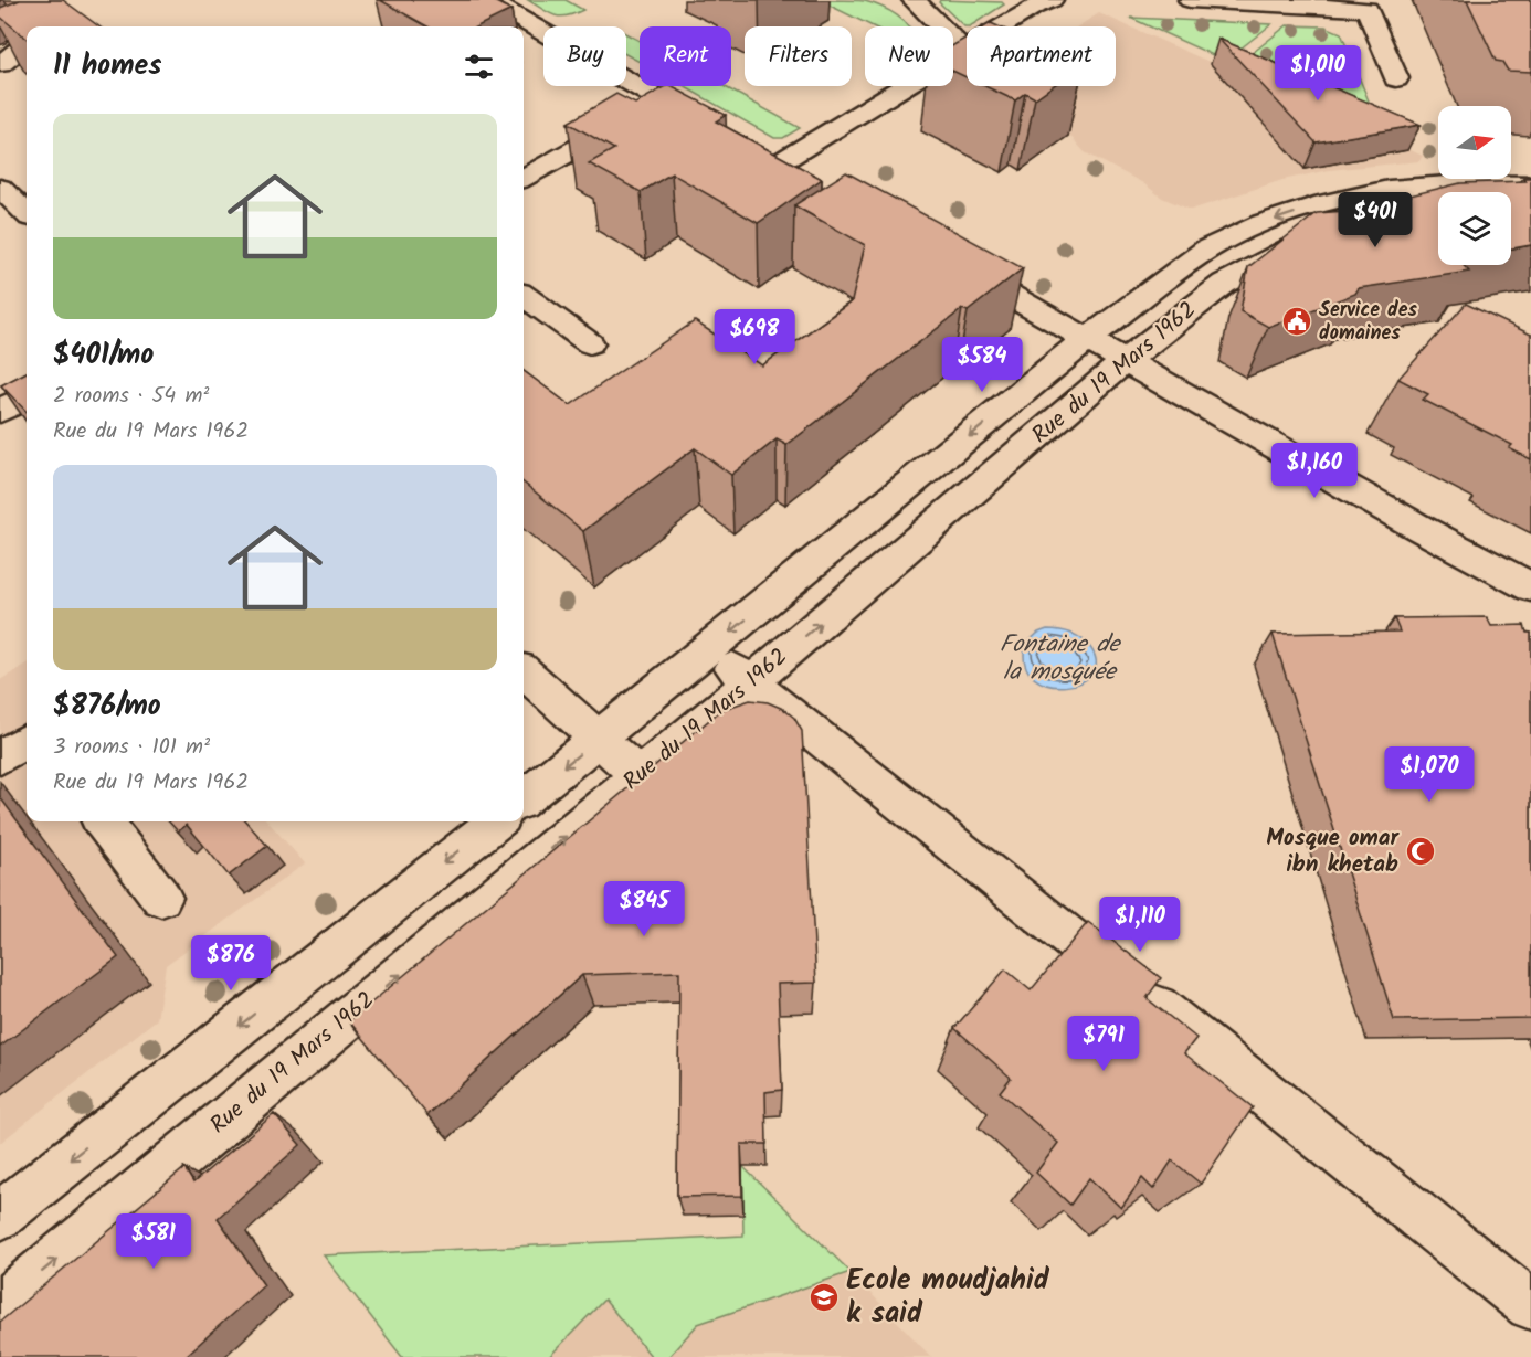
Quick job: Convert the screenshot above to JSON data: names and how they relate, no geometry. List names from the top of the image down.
{
  "streets": {
    "street": ["Rue du 19 Mars 1962"]
  },
  "water": ["Fontaine de la mosquée"],
  "places": {
    "public building": ["Service des domaines"],
    "mosque": ["Mosque omar ibn khetab"],
    "school or university": ["Ecole moudjahid k said"]
  },
  "north": "right",
  "page": {
    "chip": [
      "Buy",
      "Rent",
      "Filters",
      "New",
      "Apartment"
    ],
    "heading": "11 homes",
    "price": [
      "$1,010",
      "$401",
      "$698",
      "$584",
      "$1,160",
      "$1,070",
      "$845",
      "$1,110",
      "$876",
      "$791",
      "$581"
    ],
    "list": [
      {
        "name": "$401/mo",
        "note": "2 rooms · 54 m² · Rue du 19 Mars 1962"
      },
      {
        "name": "$876/mo",
        "note": "3 rooms · 101 m² · Rue du 19 Mars 1962"
      }
    ]
  }
}
